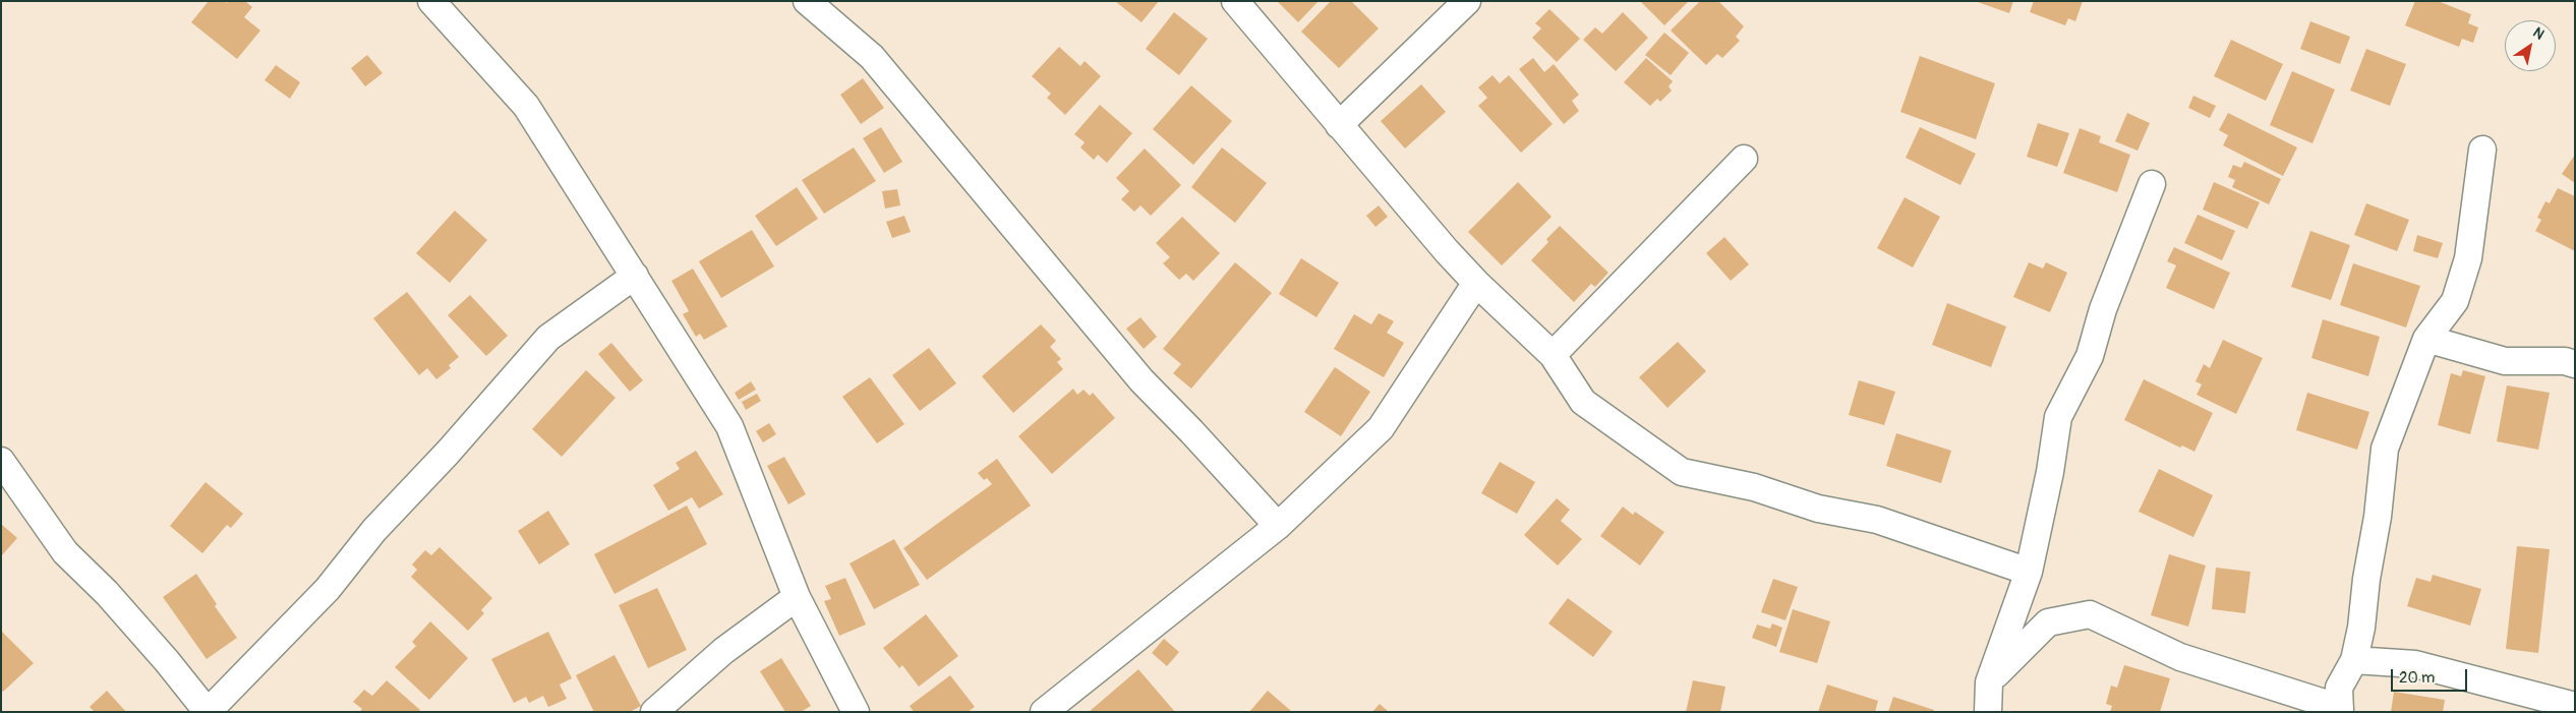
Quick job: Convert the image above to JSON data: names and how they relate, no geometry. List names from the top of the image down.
{
  "scale_bar": "20 m",
  "north": "top right"
}
